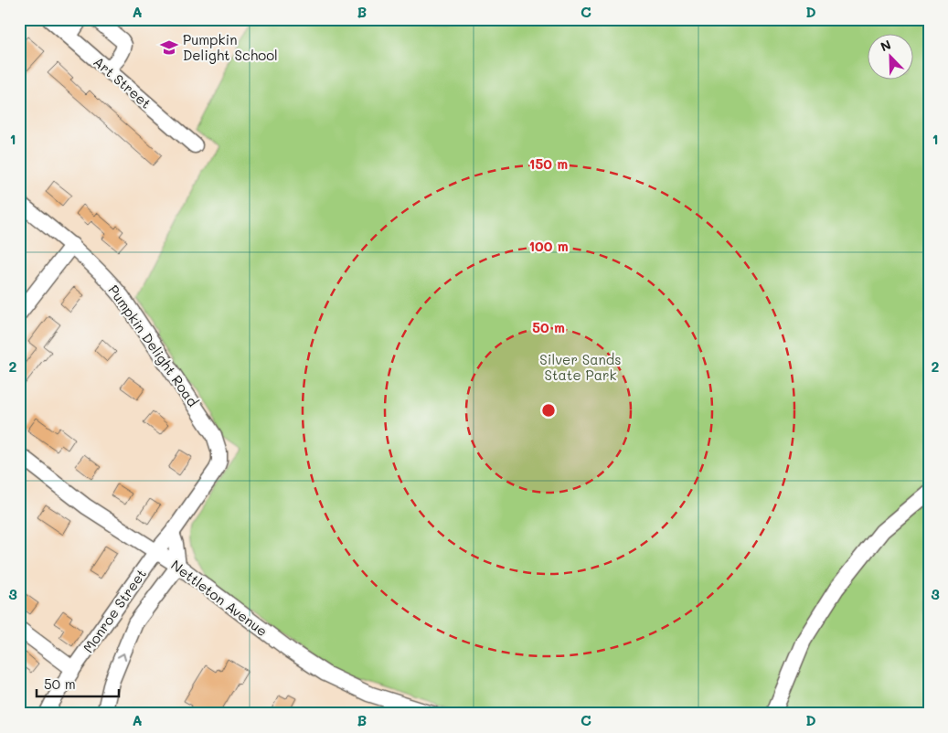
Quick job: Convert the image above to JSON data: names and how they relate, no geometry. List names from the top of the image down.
{
  "streets": {
    "street": [
      "Art Street",
      "Pumpkin Delight Road",
      "Nettleton Avenue",
      "Monroe Street"
    ]
  },
  "crossings": [
    ["Pumpkin Delight Road", "Monroe Street"],
    ["Nettleton Avenue", "Monroe Street"]
  ],
  "parks": ["Silver Sands State Park"],
  "places": {
    "school or university": ["Pumpkin Delight School"]
  },
  "scale_bar": "50 m",
  "north": "top left",
  "grid": {
    "columns": [
      "A",
      "B",
      "C",
      "D"
    ],
    "rows": ["1", "2", "3"]
  },
  "rings": ["150 m", "100 m", "50 m"]
}
